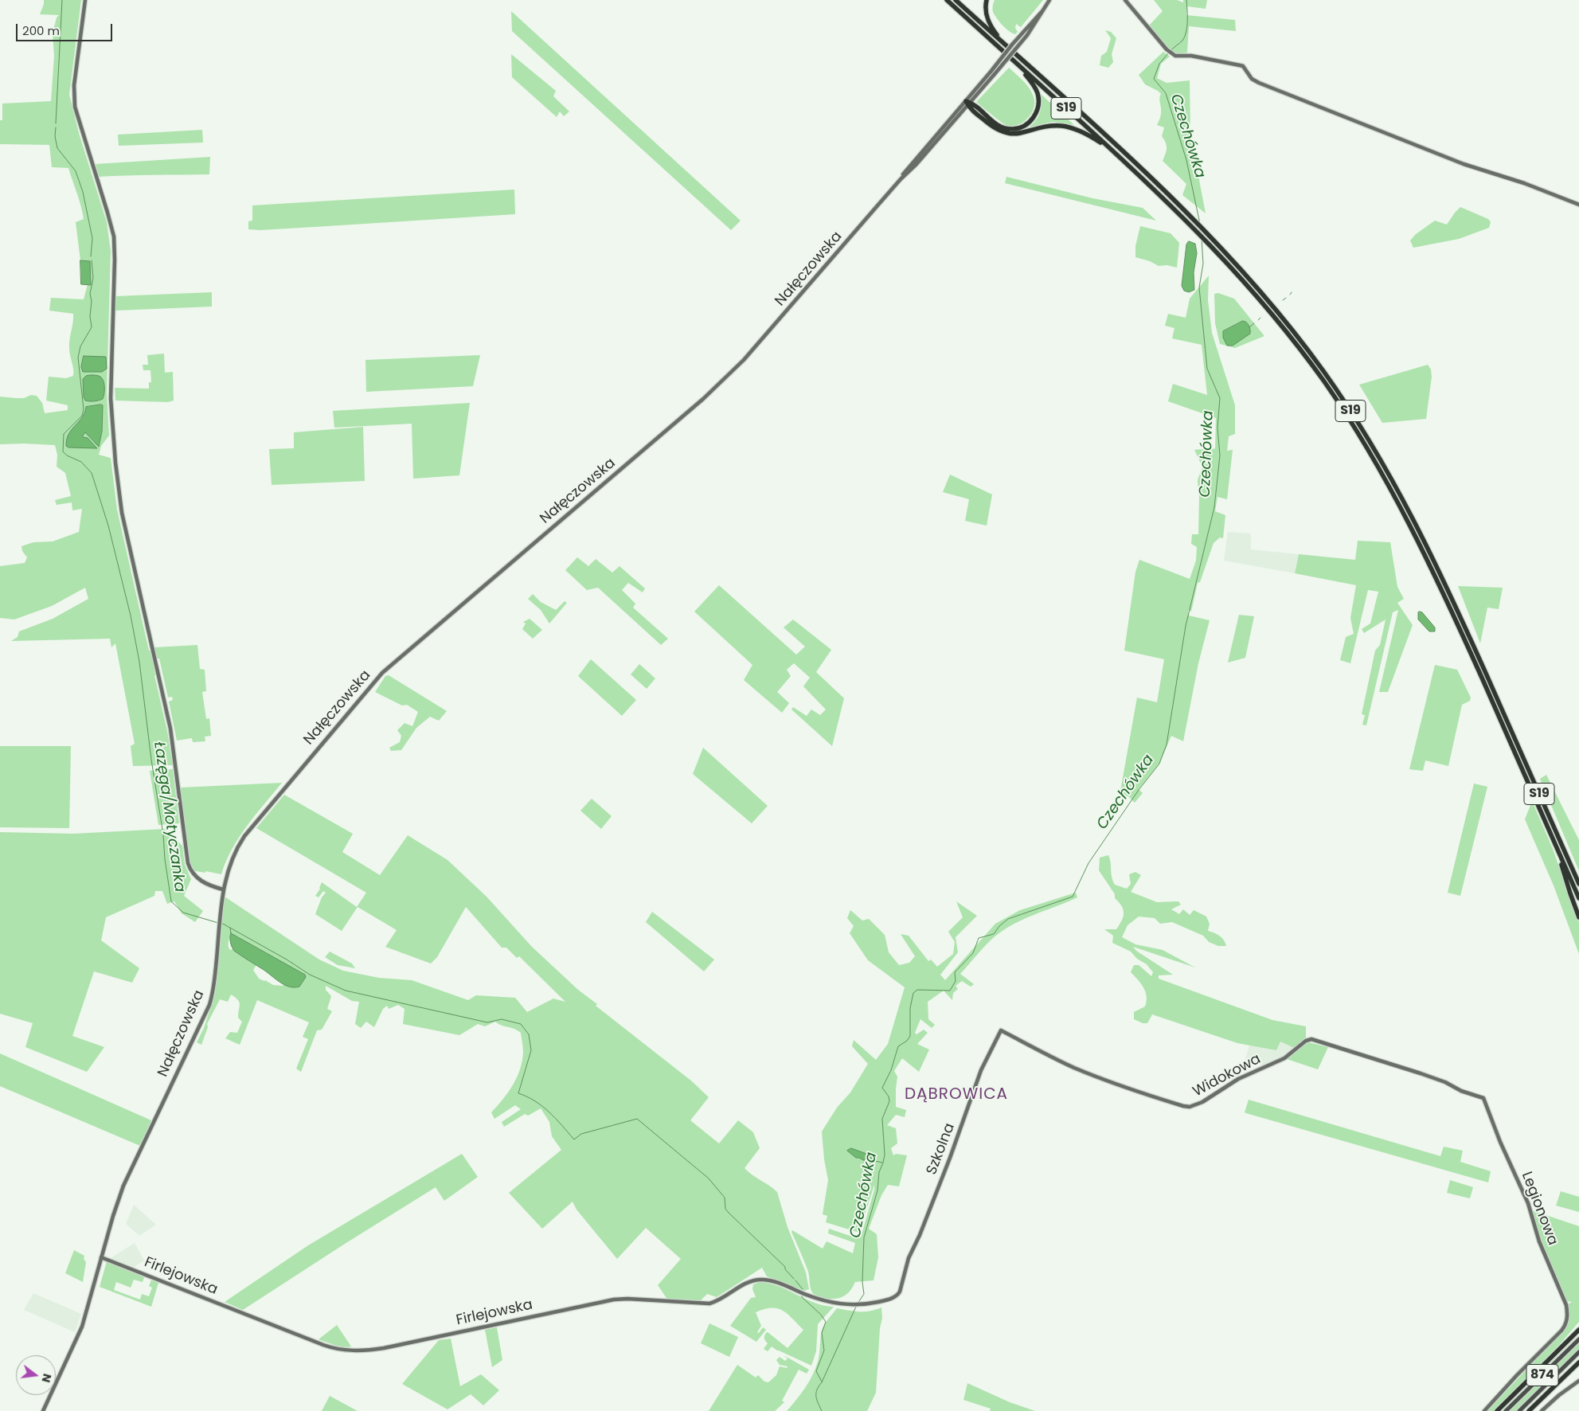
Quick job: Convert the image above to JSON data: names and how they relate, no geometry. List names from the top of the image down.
{
  "streets": {
    "highway": ["S19"],
    "main road": ["874"],
    "street": [
      "Nałęczowska",
      "Widokowa",
      "Szkolna",
      "Legionowa",
      "Firlejowska"
    ]
  },
  "crossings": [
    ["Nałęczowska", "Firlejowska"],
    ["Widokowa", "Szkolna"],
    ["Widokowa", "Legionowa"],
    ["Szkolna", "Firlejowska"]
  ],
  "districts": ["DĄBROWICA"],
  "water": ["Czechówka", "Łazęga/Motyczanka"],
  "scale_bar": "200 m",
  "north": "right"
}
